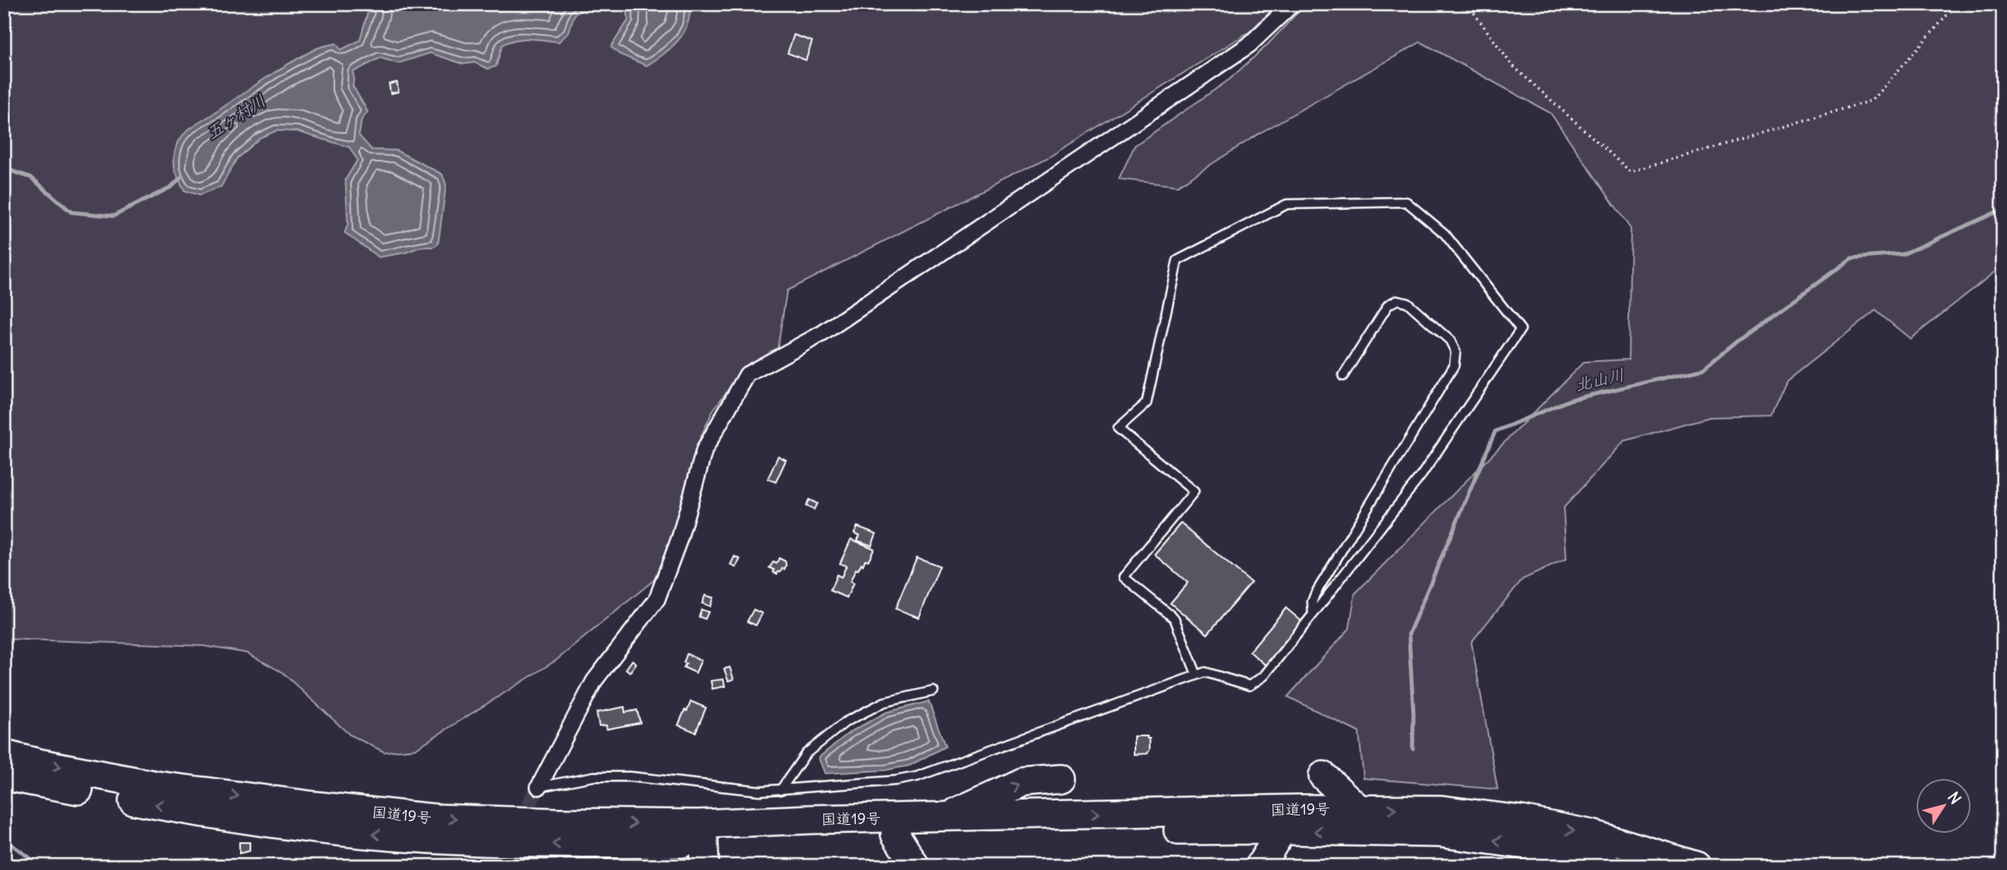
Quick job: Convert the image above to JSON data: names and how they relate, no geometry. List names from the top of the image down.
{
  "streets": {
    "highway": ["国道19号"]
  },
  "water": ["五ヶ村川", "北山川"],
  "north": "top right"
}
